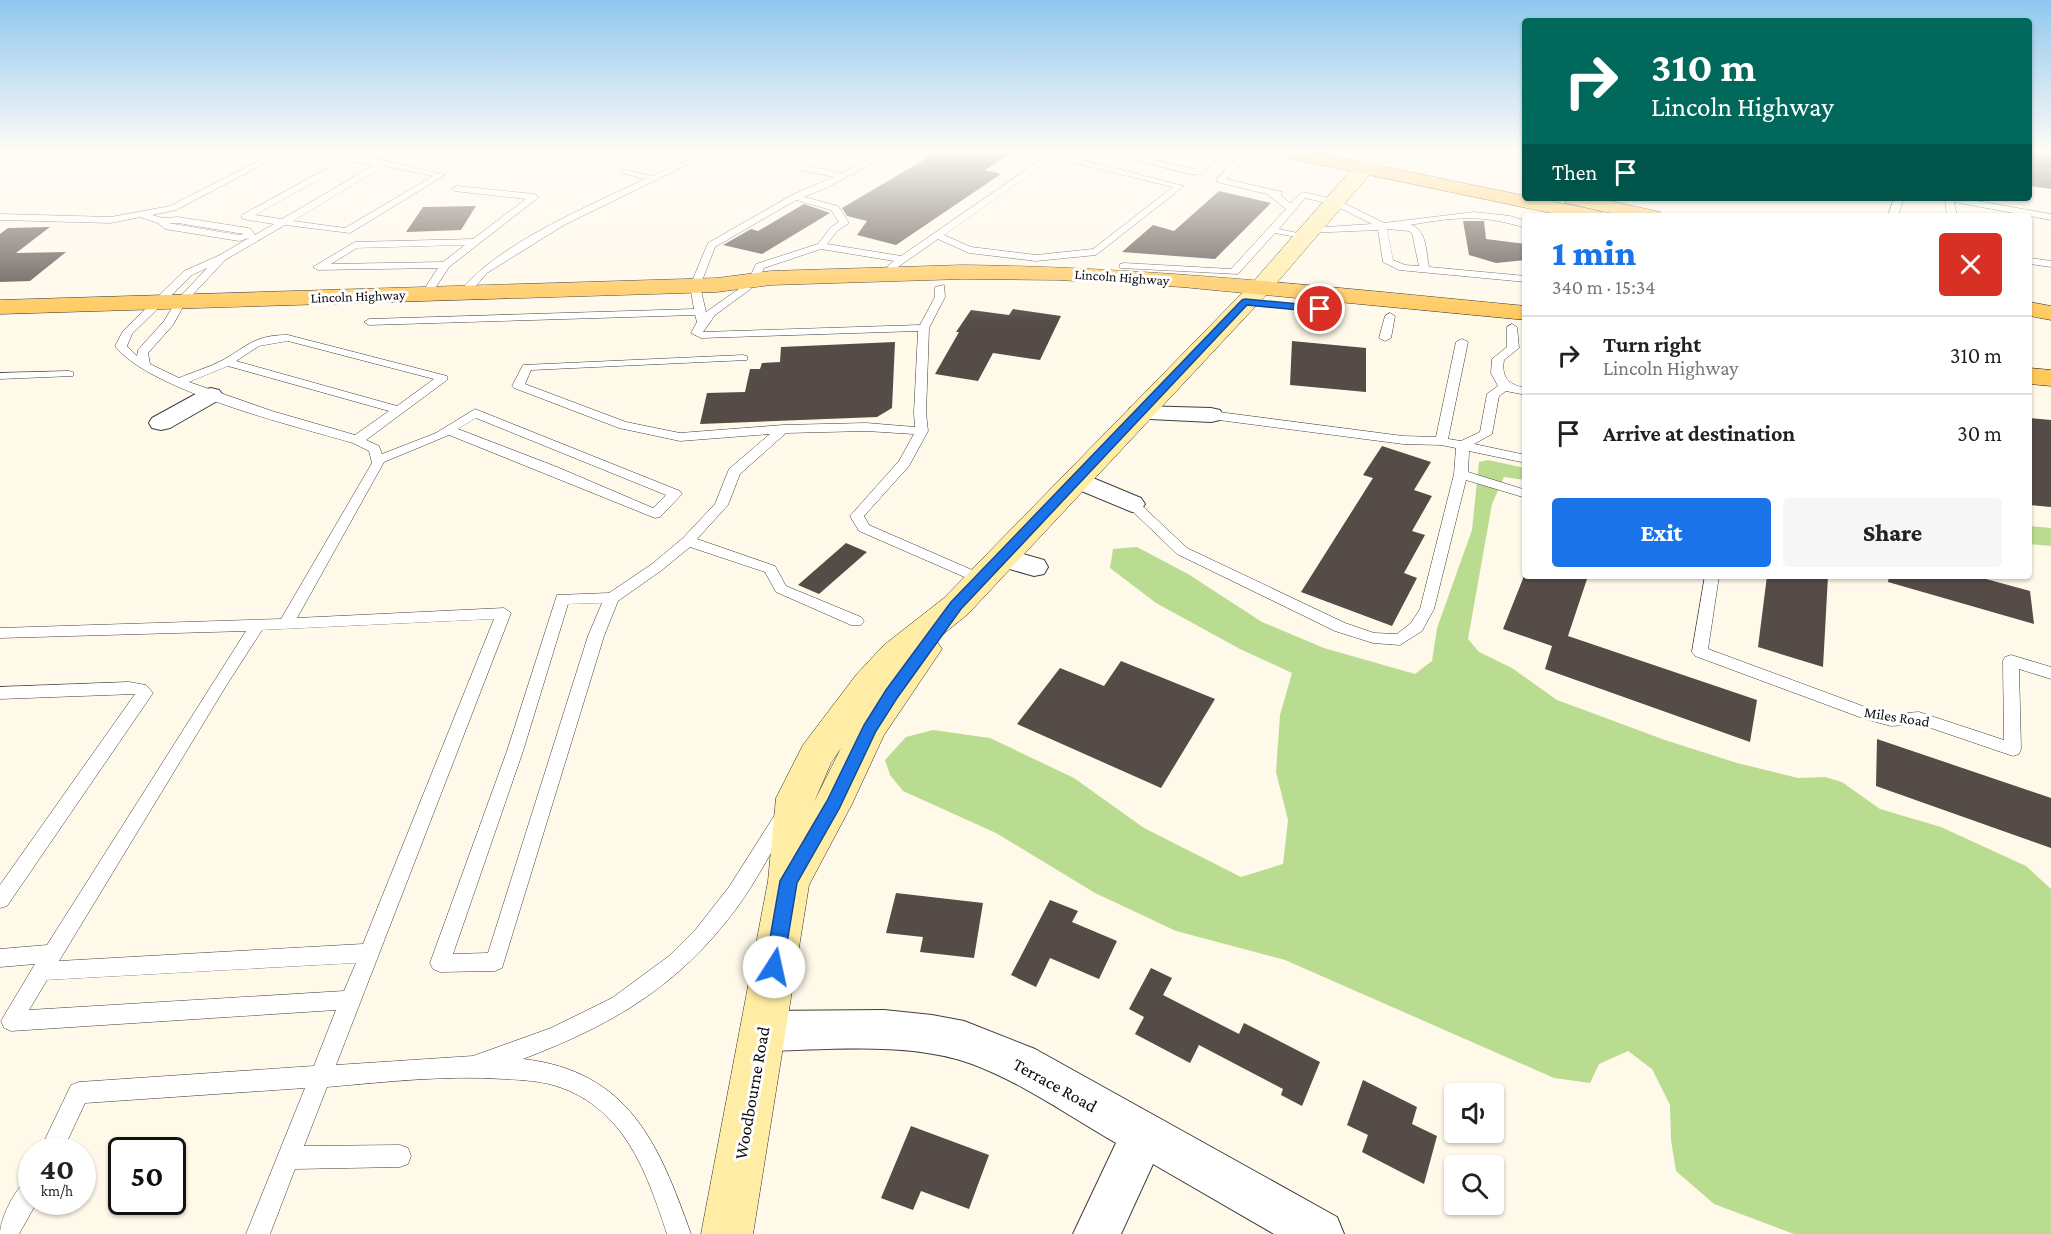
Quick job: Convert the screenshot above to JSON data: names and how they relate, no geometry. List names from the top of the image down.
{
  "streets": {
    "main road": ["Lincoln Highway", "Woodbourne Road"],
    "street": ["Terrace Road"],
    "lane": ["Miles Road"]
  },
  "crossings": [
    ["Lincoln Highway", "Woodbourne Road"],
    ["Terrace Road", "Woodbourne Road"]
  ],
  "page": {
    "turn": ["310 m", "Lincoln Highway"],
    "then": "Then",
    "heading": ["1 min", "340 m · 15:34"],
    "list": [
      {
        "name": "Turn right",
        "note": "Lincoln Highway",
        "value": "310 m"
      },
      {
        "name": "Arrive at destination",
        "value": "30 m"
      }
    ],
    "buttons": ["Exit", "Share"],
    "speed": "40 km/h",
    "limit": "50"
  }
}
